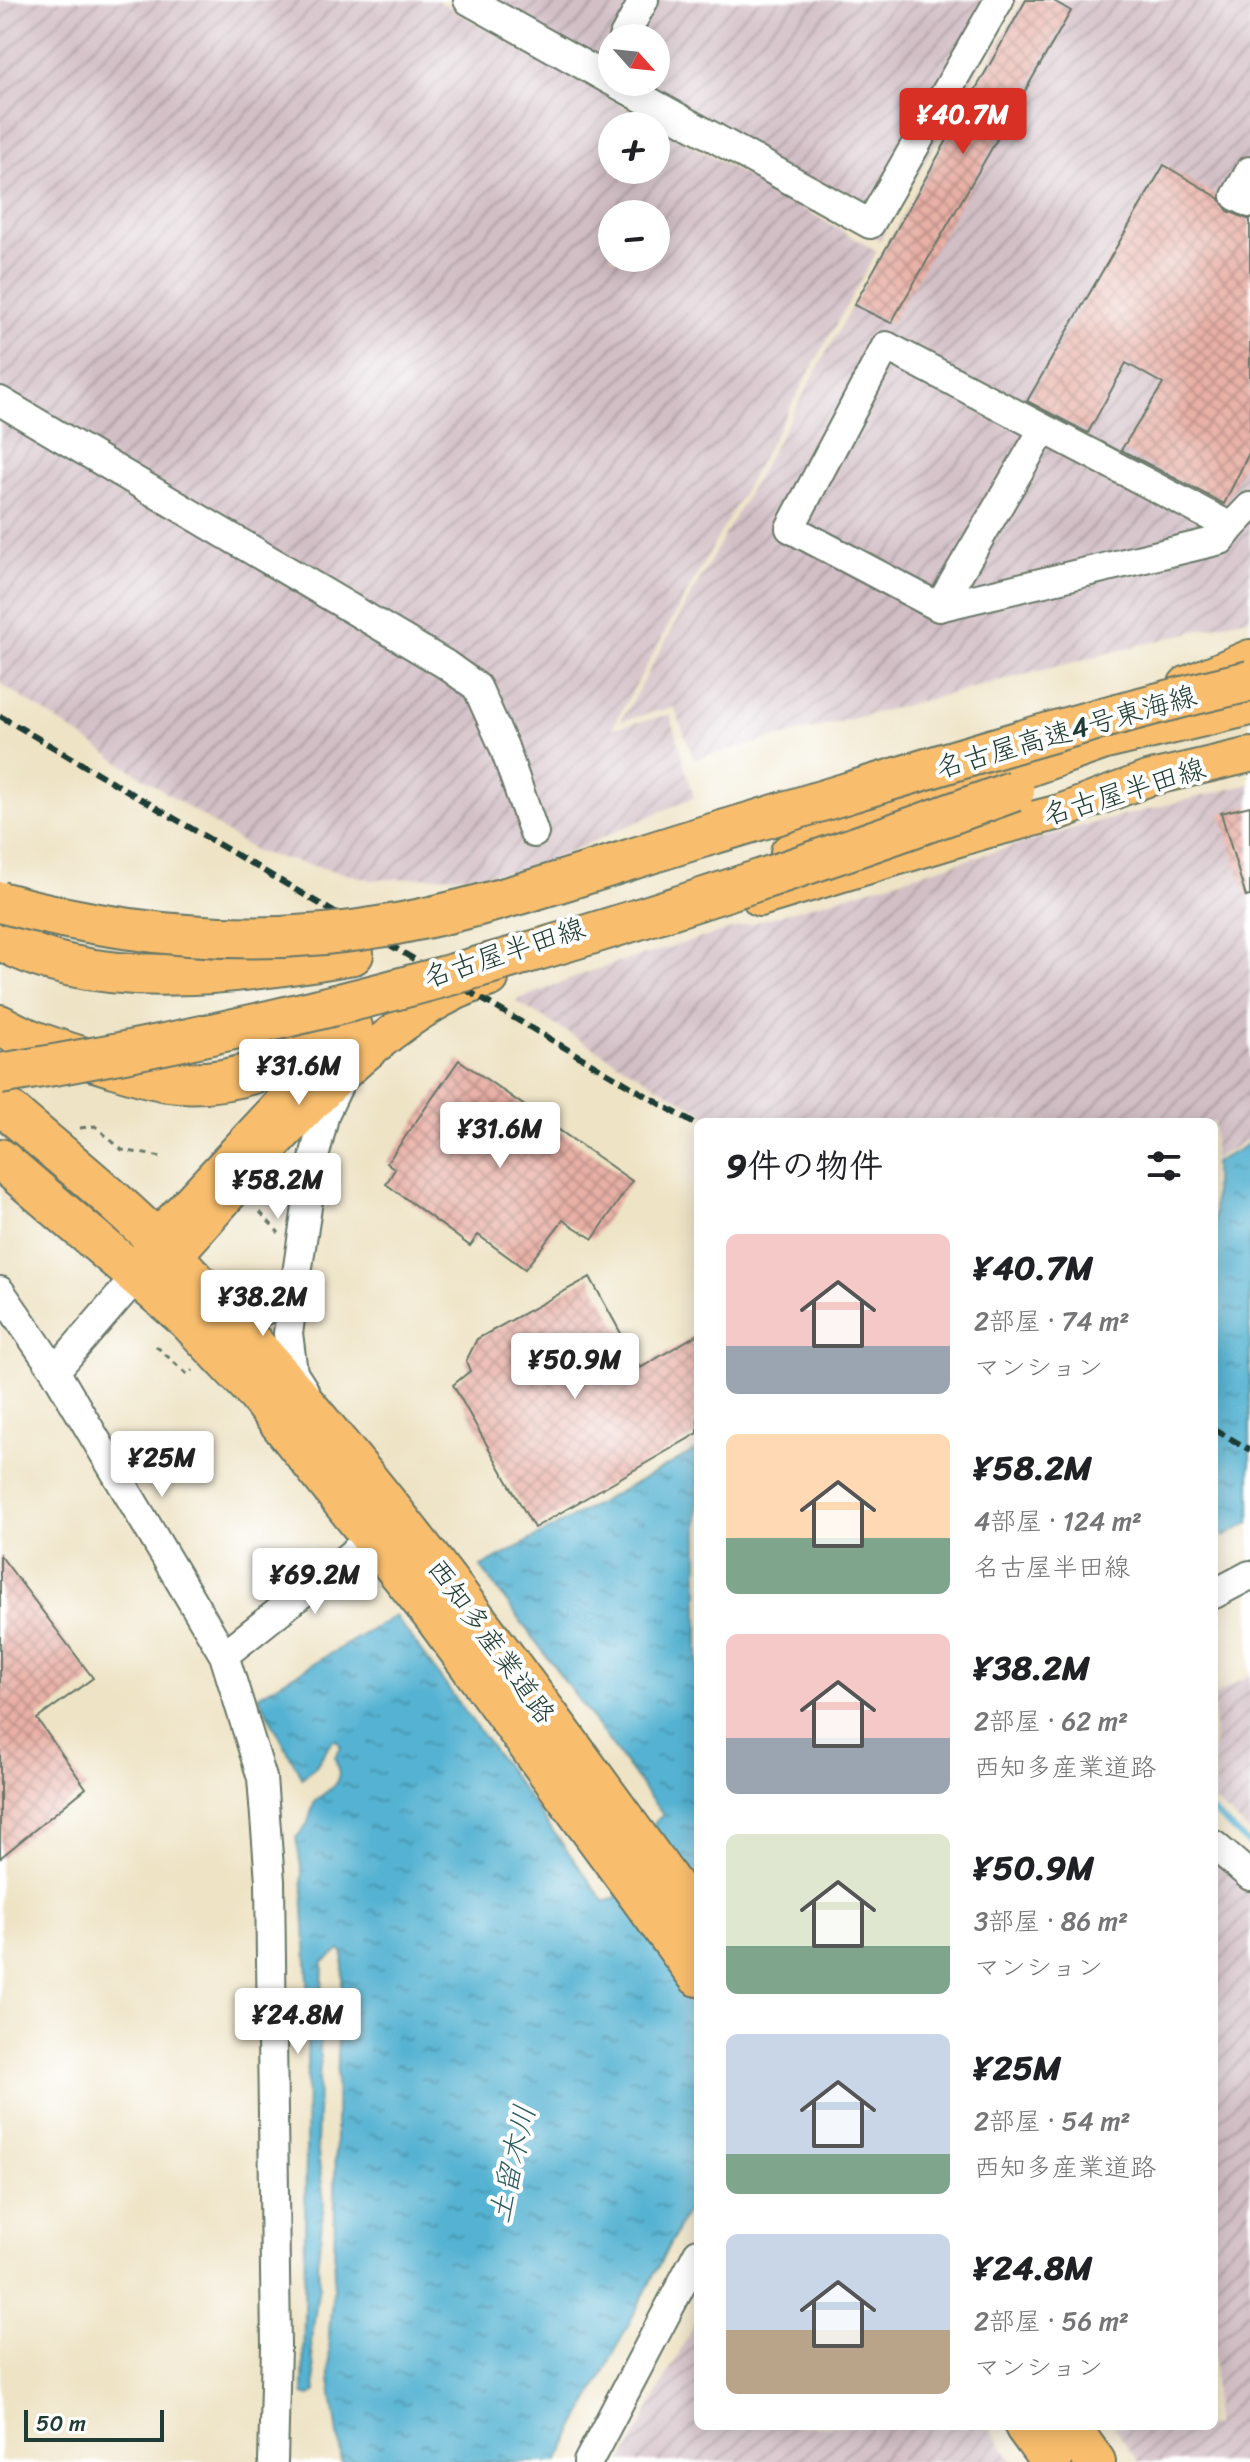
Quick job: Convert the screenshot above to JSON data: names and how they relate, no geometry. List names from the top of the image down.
{
  "streets": {
    "highway": ["名古屋高速4号東海線", "西知多産業道路"],
    "main road": ["名古屋半田線"]
  },
  "crossings": [
    ["名古屋高速4号東海線", "名古屋半田線"],
    ["名古屋半田線", "西知多産業道路"]
  ],
  "water": ["土留木川"],
  "scale_bar": "50 m",
  "north": "bottom right",
  "page": {
    "map_buttons": ["+", "−"],
    "price": [
      "¥40.7M",
      "¥31.6M",
      "¥31.6M",
      "¥58.2M",
      "¥38.2M",
      "¥50.9M",
      "¥25M",
      "¥69.2M",
      "¥24.8M"
    ],
    "heading": "9件の物件",
    "list": [
      {
        "name": "¥40.7M",
        "note": "2部屋 · 74 m² · マンション"
      },
      {
        "name": "¥58.2M",
        "note": "4部屋 · 124 m² · 名古屋半田線"
      },
      {
        "name": "¥38.2M",
        "note": "2部屋 · 62 m² · 西知多産業道路"
      },
      {
        "name": "¥50.9M",
        "note": "3部屋 · 86 m² · マンション"
      },
      {
        "name": "¥25M",
        "note": "2部屋 · 54 m² · 西知多産業道路"
      },
      {
        "name": "¥24.8M",
        "note": "2部屋 · 56 m² · マンション"
      }
    ],
    "scale": "50 m"
  }
}
